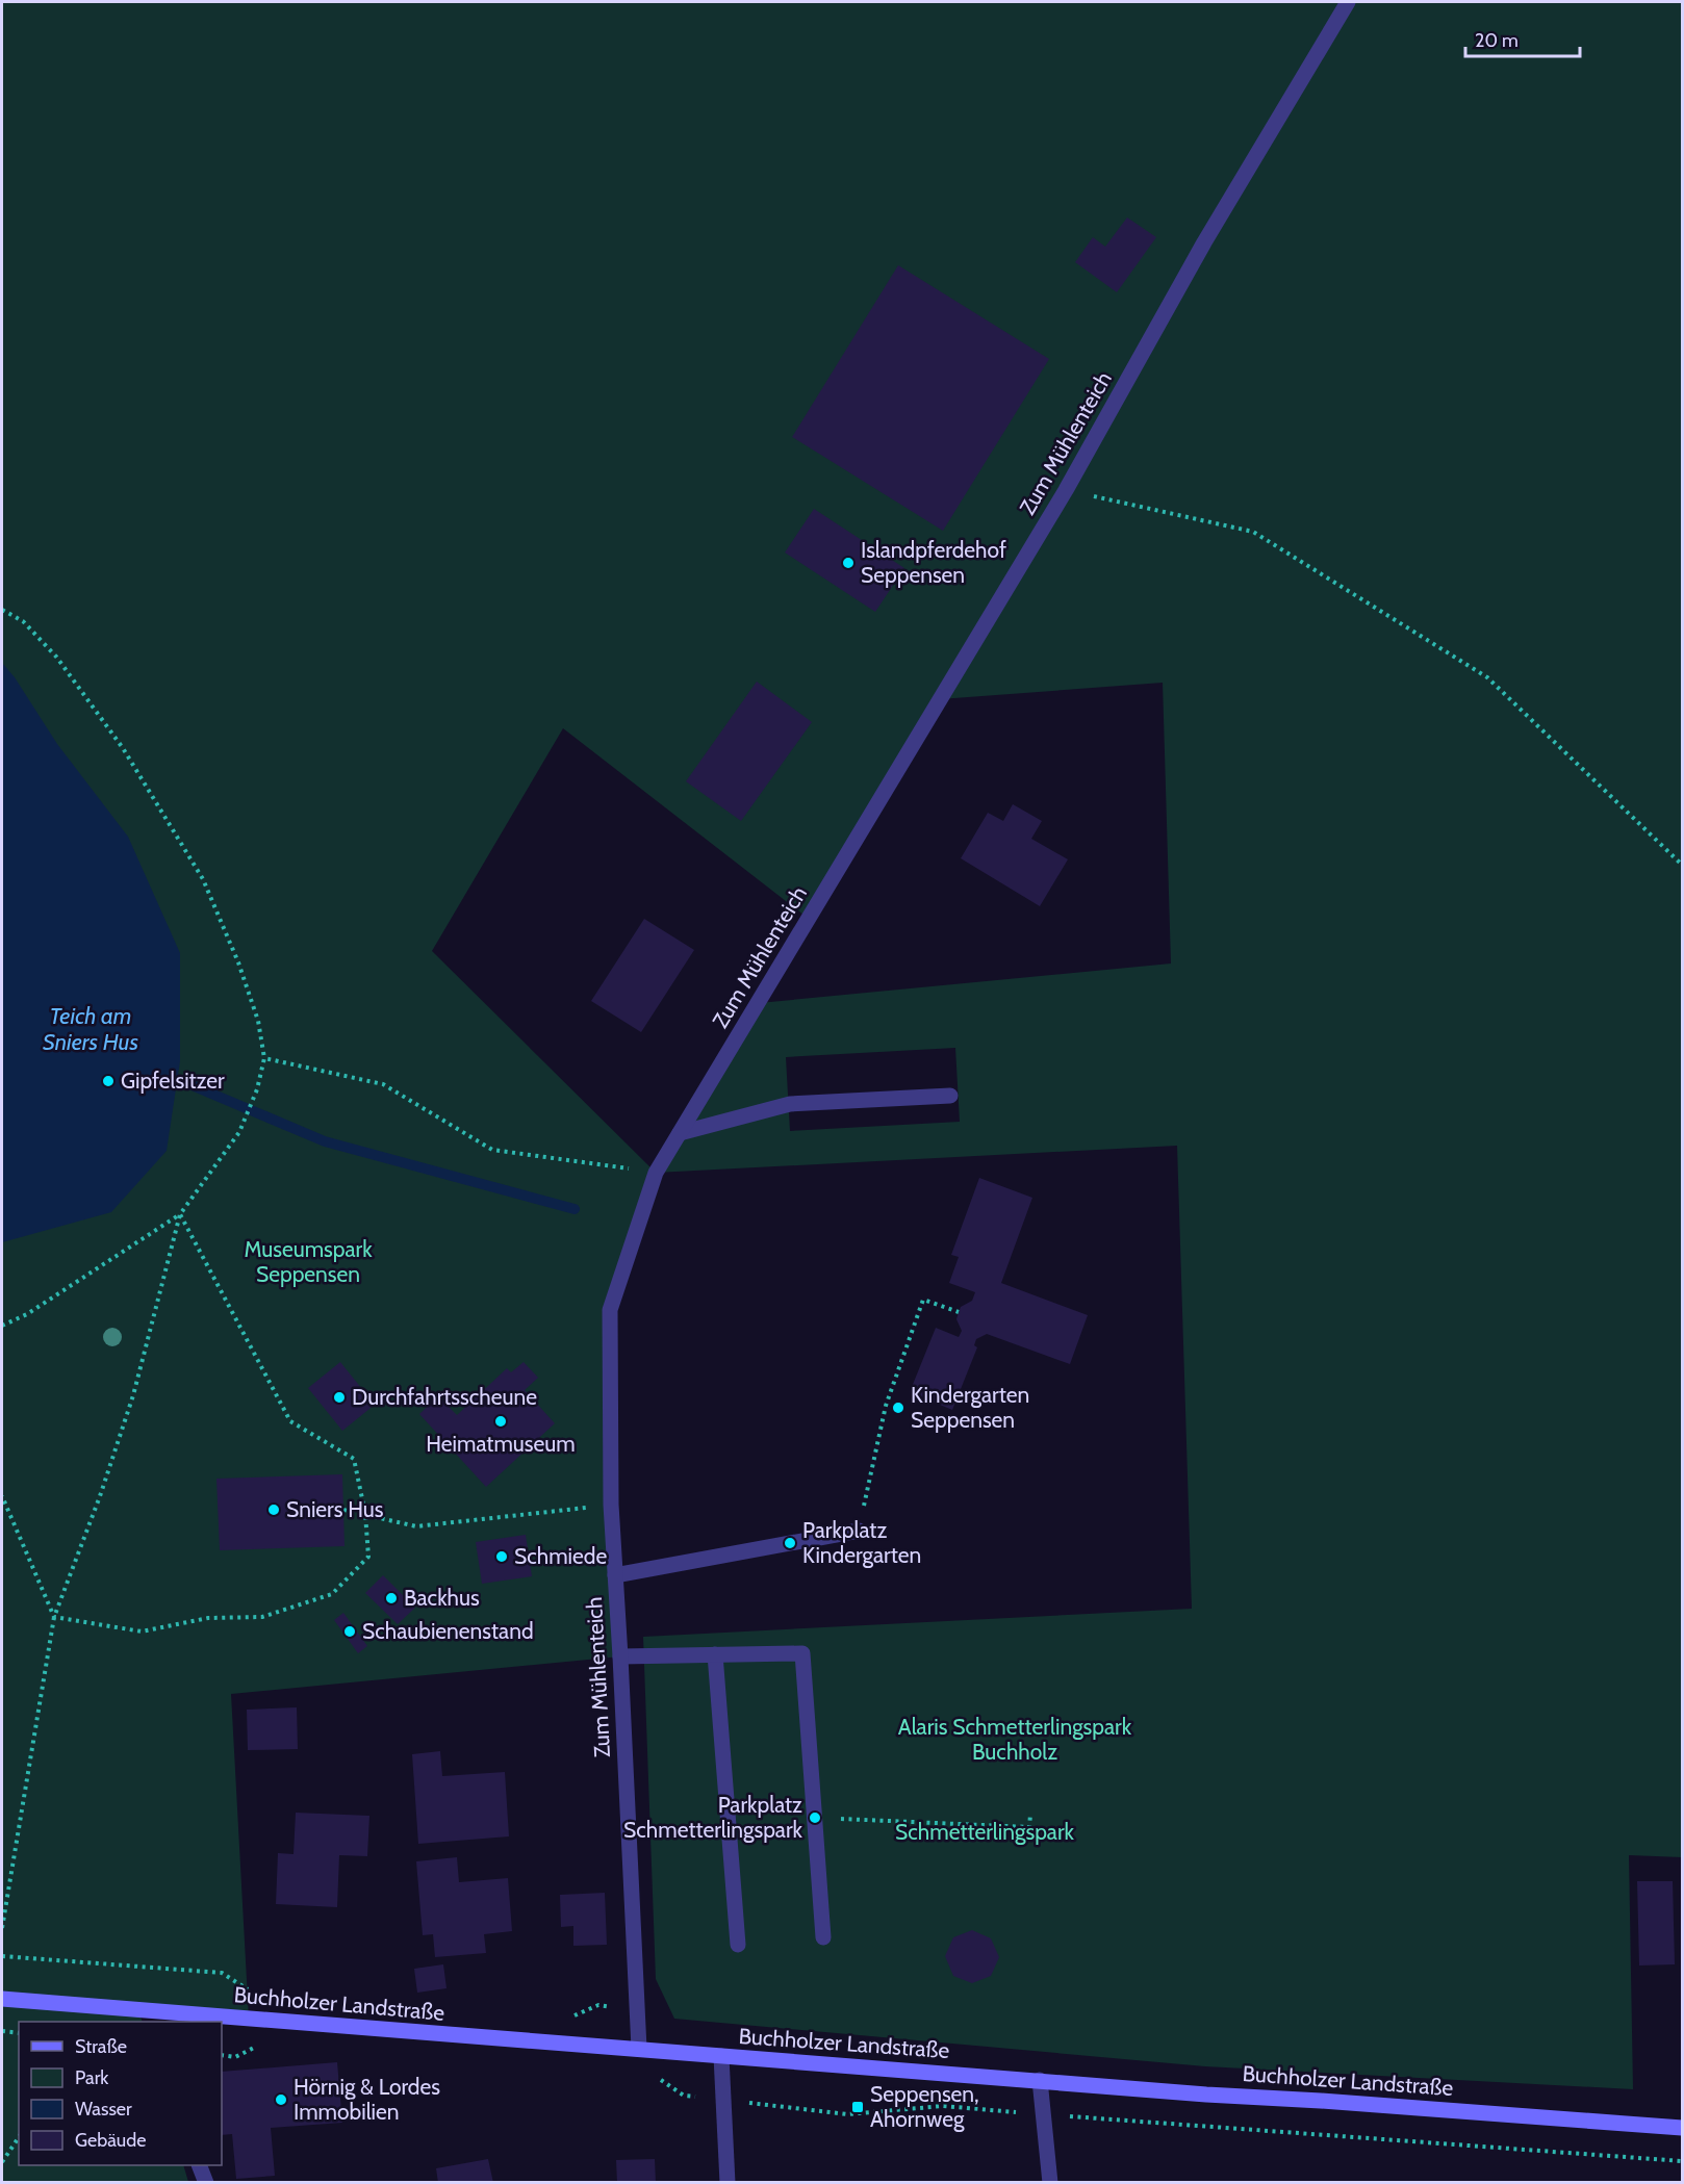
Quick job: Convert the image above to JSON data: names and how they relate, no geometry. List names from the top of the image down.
{
  "streets": {
    "main road": ["Buchholzer Landstraße"],
    "street": ["Zum Mühlenteich"]
  },
  "crossings": [
    ["Zum Mühlenteich", "Buchholzer Landstraße"]
  ],
  "water": ["Teich am Sniers Hus"],
  "parks": ["Museumspark Seppensen", "Alaris Schmetterlingspark Buchholz", "Schmetterlingspark"],
  "places": {
    "other": [
      "Islandpferdehof Seppensen",
      "Gipfelsitzer",
      "Durchfahrtsscheune",
      "Kindergarten Seppensen",
      "Heimatmuseum",
      "Sniers Hus",
      "Parkplatz Kindergarten",
      "Schmiede",
      "Backhus",
      "Schaubienenstand",
      "Parkplatz Schmetterlingspark",
      "Hörnig & Lordes Immobilien"
    ],
    "transit": ["Seppensen, Ahornweg"]
  },
  "legend": [
    "Straße",
    "Park",
    "Wasser",
    "Gebäude"
  ],
  "scale_bar": "20 m"
}
